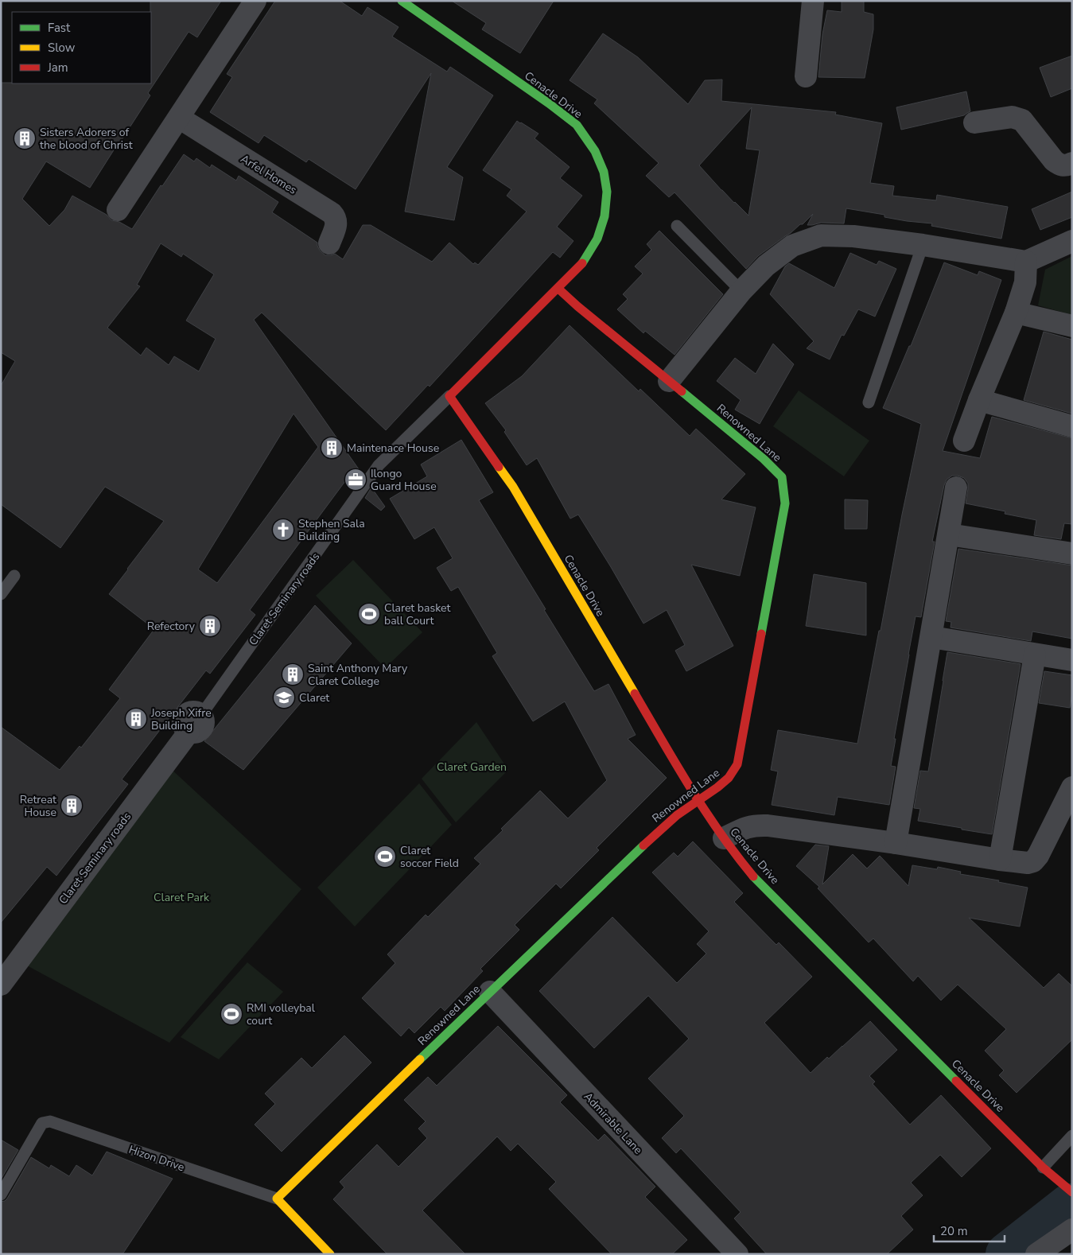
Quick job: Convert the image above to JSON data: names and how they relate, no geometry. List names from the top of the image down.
{
  "streets": {
    "street": [
      "Cenacle Drive",
      "Arfel Homes",
      "Renowned Lane",
      "Claret Seminary roads",
      "Admirable Lane",
      "Hizon Drive"
    ]
  },
  "crossings": [
    ["Cenacle Drive", "Renowned Lane"],
    ["Cenacle Drive", "Claret Seminary roads"],
    ["Renowned Lane", "Admirable Lane"],
    ["Renowned Lane", "Hizon Drive"]
  ],
  "parks": ["Claret Garden", "Claret Park"],
  "places": {
    "building": [
      "Sisters Adorers of the blood of Christ",
      "Maintenace House",
      "Refectory",
      "Saint Anthony Mary Claret College",
      "Joseph Xifre Building",
      "Retreat House"
    ],
    "office": ["Ilongo Guard House"],
    "church": ["Stephen Sala Building"],
    "sports": ["Claret basket ball Court", "Claret soccer Field", "RMI volleybal court"],
    "school or university": ["Claret"]
  },
  "legend": ["Fast", "Slow", "Jam"],
  "scale_bar": "20 m"
}
